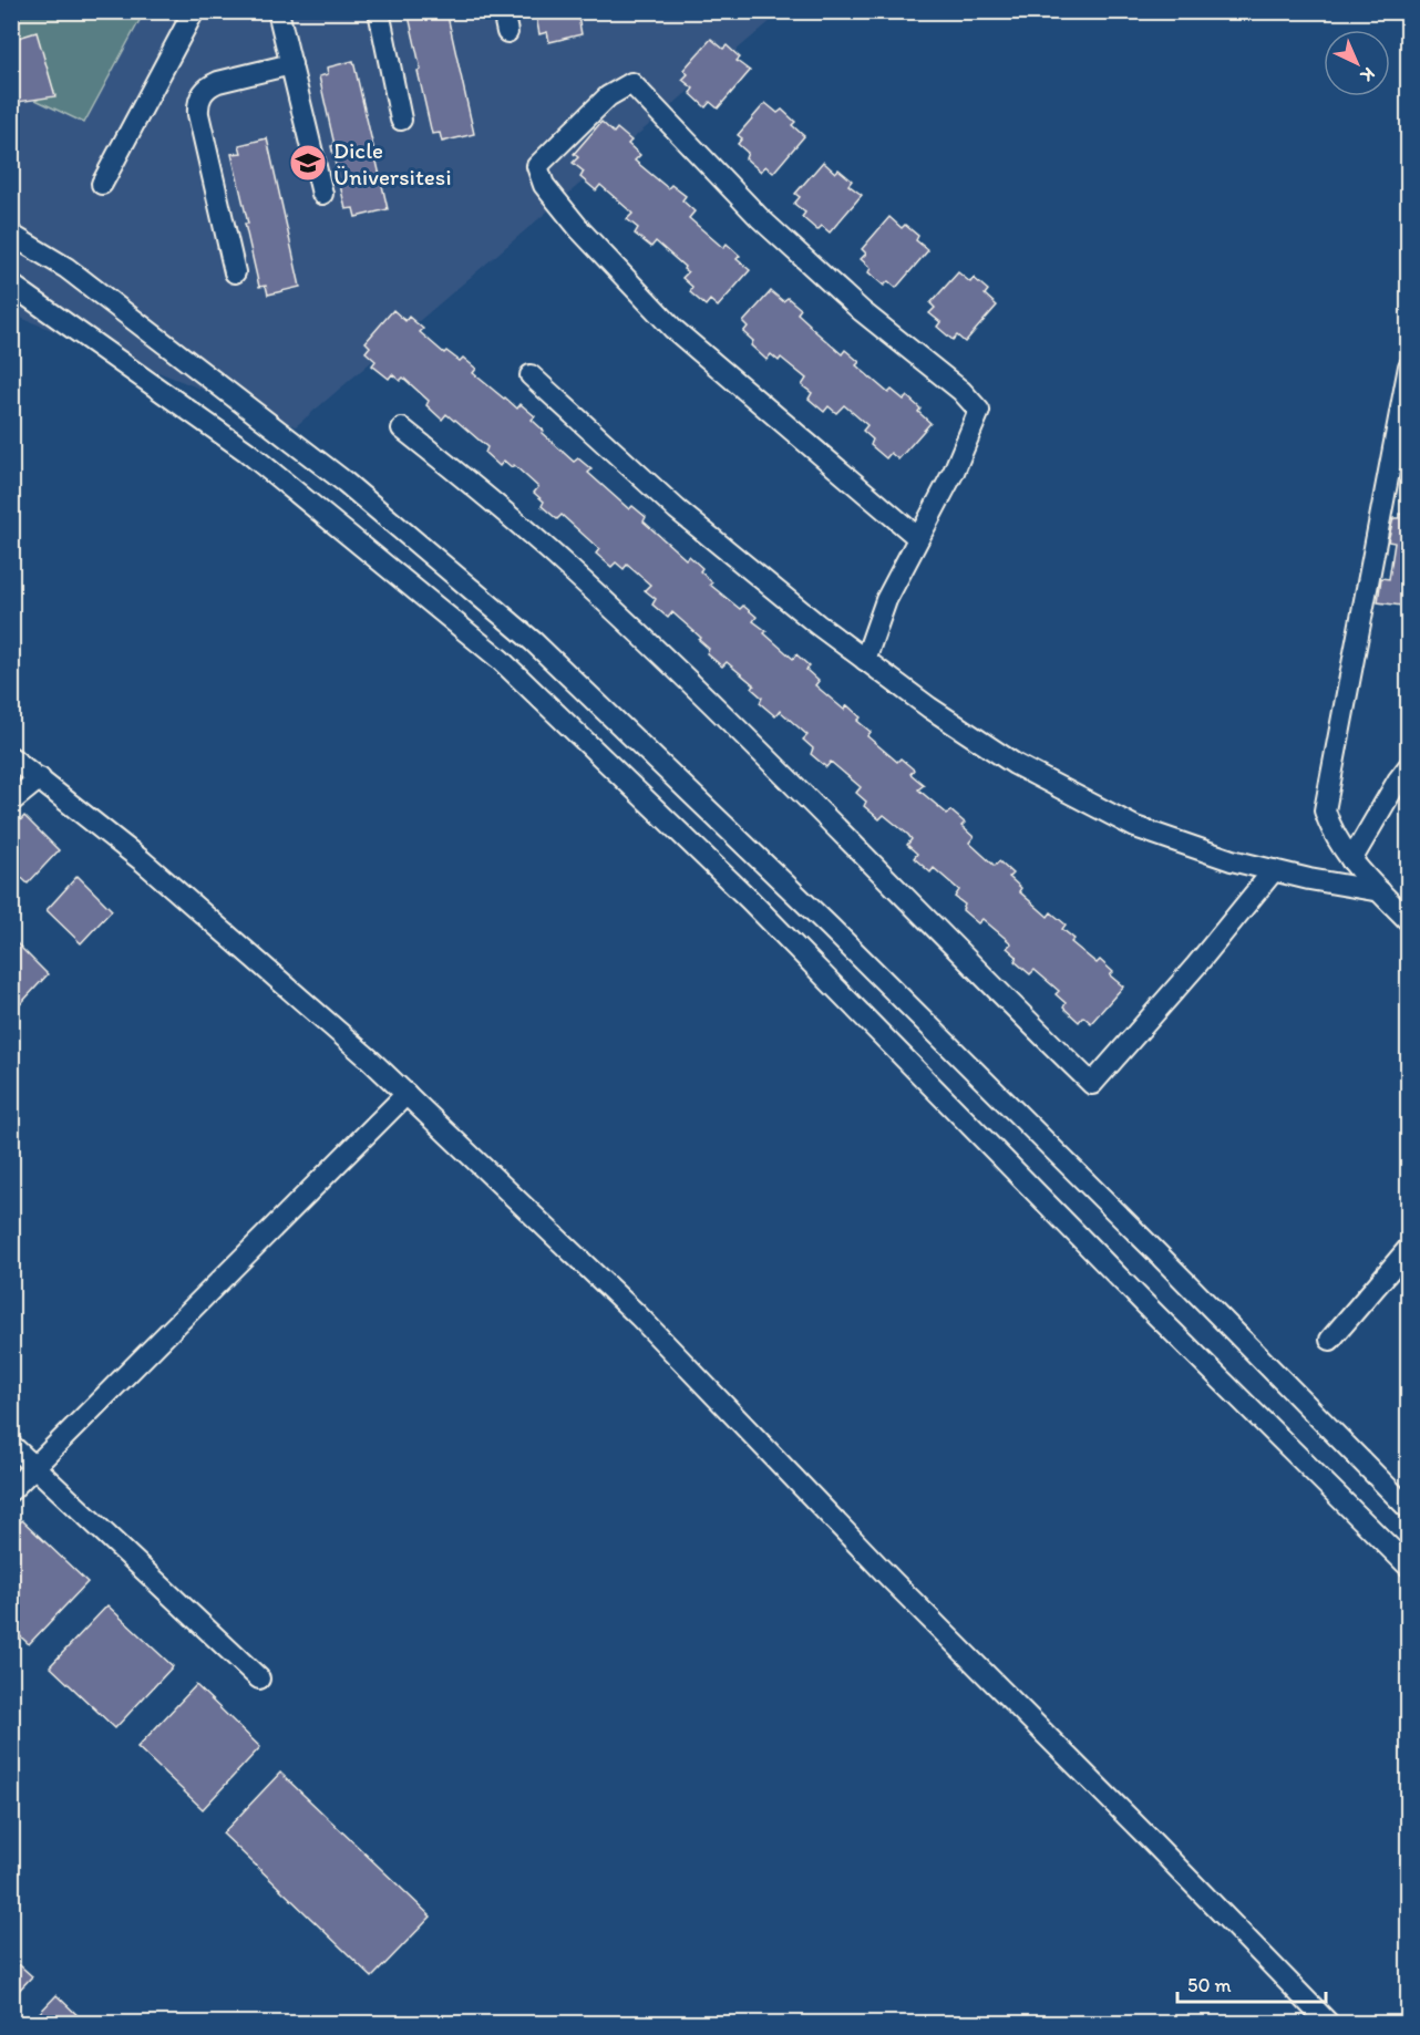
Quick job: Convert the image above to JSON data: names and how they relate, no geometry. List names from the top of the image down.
{
  "places": {
    "school or university": ["Dicle Üniversitesi"]
  },
  "scale_bar": "50 m",
  "north": "bottom right"
}
